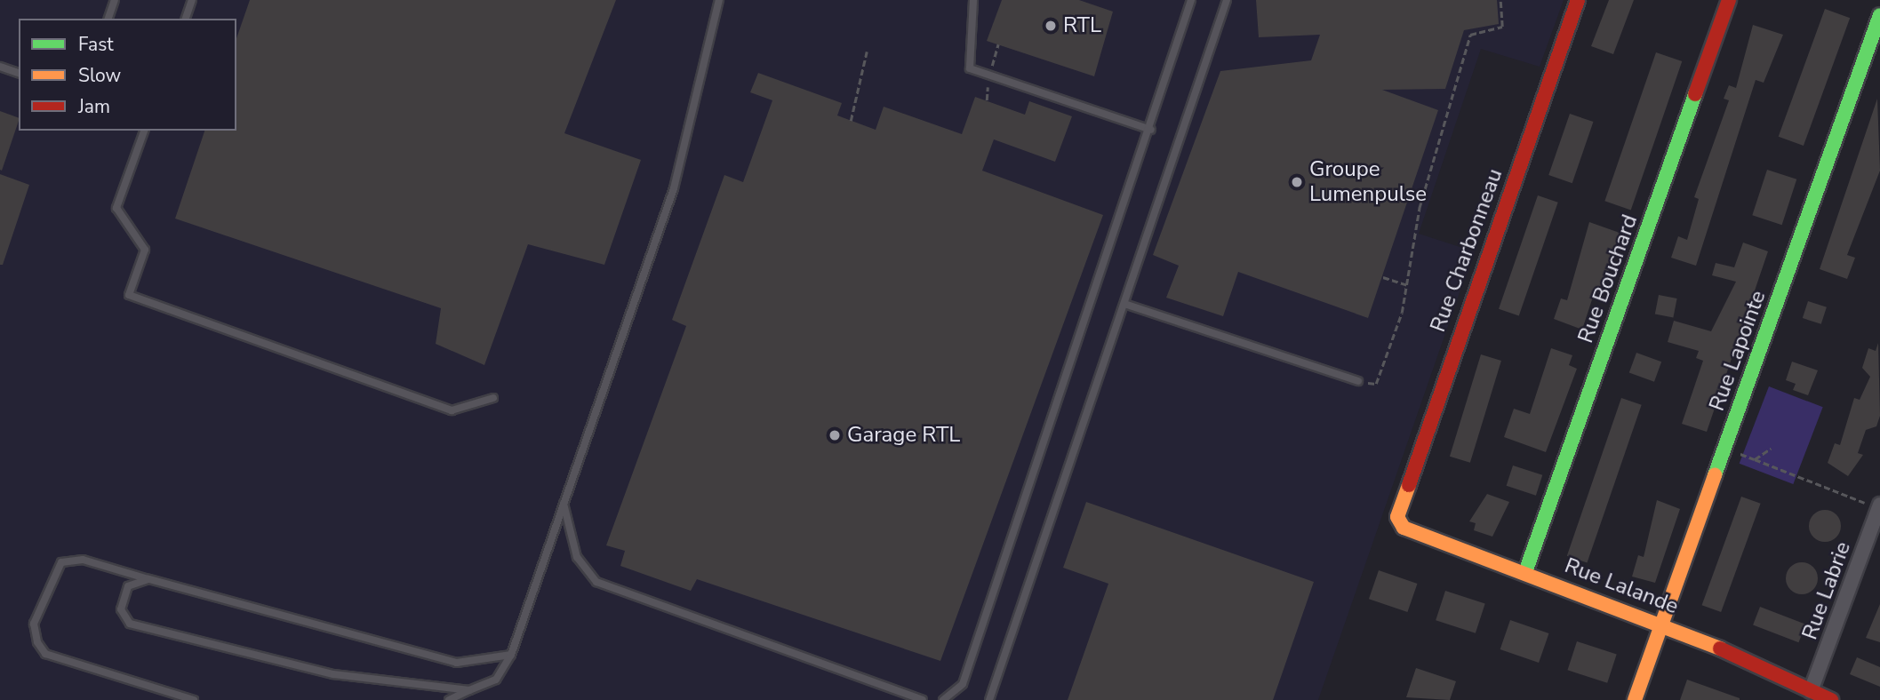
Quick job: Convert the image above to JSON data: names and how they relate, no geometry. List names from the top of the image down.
{
  "streets": {
    "street": [
      "Rue Charbonneau",
      "Rue Bouchard",
      "Rue Lapointe",
      "Rue Lalande",
      "Rue Labrie"
    ]
  },
  "crossings": [
    ["Rue Charbonneau", "Rue Lalande"],
    ["Rue Bouchard", "Rue Lalande"],
    ["Rue Lapointe", "Rue Lalande"],
    ["Rue Lalande", "Rue Labrie"]
  ],
  "places": ["RTL", "Groupe Lumenpulse", "Garage RTL"],
  "legend": ["Fast", "Slow", "Jam"]
}
